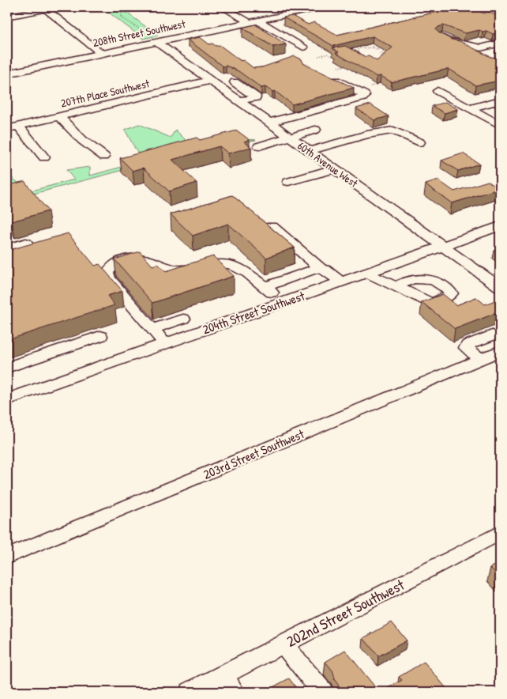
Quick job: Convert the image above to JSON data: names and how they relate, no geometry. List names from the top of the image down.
{
  "streets": {
    "street": [
      "208th Street Southwest",
      "207th Place Southwest",
      "60th Avenue West",
      "204th Street Southwest",
      "203rd Street Southwest",
      "202nd Street Southwest"
    ]
  },
  "crossings": [
    ["208th Street Southwest", "60th Avenue West"],
    ["207th Place Southwest", "60th Avenue West"],
    ["60th Avenue West", "204th Street Southwest"]
  ]
}
